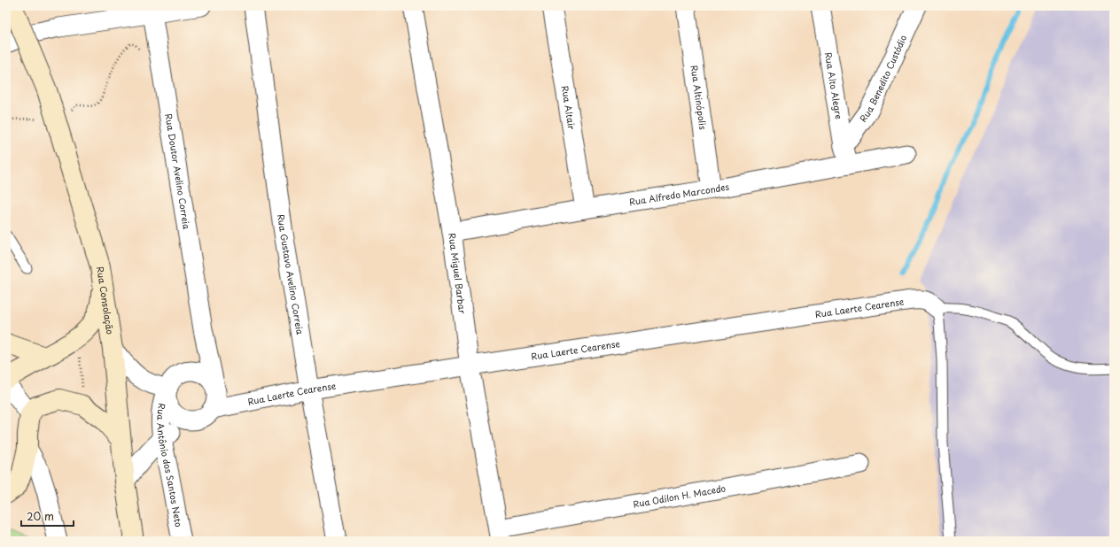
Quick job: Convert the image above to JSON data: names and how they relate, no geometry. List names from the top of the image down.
{
  "streets": {
    "main road": ["Rua Consolação"],
    "street": [
      "Rua Benedito Custódio",
      "Rua Alto Alegre",
      "Rua Altinópolis",
      "Rua Altair",
      "Rua Doutor Avelino Correia",
      "Rua Alfredo Marcondes",
      "Rua Miguel Barbar",
      "Rua Gustavo Avelino Correia",
      "Rua Laerte Cearense",
      "Rua Antônio dos Santos Neto",
      "Rua Odilon H. Macedo"
    ]
  },
  "crossings": [
    ["Rua Benedito Custódio", "Rua Alto Alegre"],
    ["Rua Alto Alegre", "Rua Alfredo Marcondes"],
    ["Rua Altinópolis", "Rua Alfredo Marcondes"],
    ["Rua Altair", "Rua Alfredo Marcondes"],
    ["Rua Doutor Avelino Correia", "Rua Laerte Cearense"],
    ["Rua Alfredo Marcondes", "Rua Miguel Barbar"],
    ["Rua Miguel Barbar", "Rua Laerte Cearense"],
    ["Rua Miguel Barbar", "Rua Odilon H. Macedo"],
    ["Rua Gustavo Avelino Correia", "Rua Laerte Cearense"],
    ["Rua Consolação", "Rua Laerte Cearense"],
    ["Rua Laerte Cearense", "Rua Antônio dos Santos Neto"]
  ],
  "scale_bar": "20 m"
}
